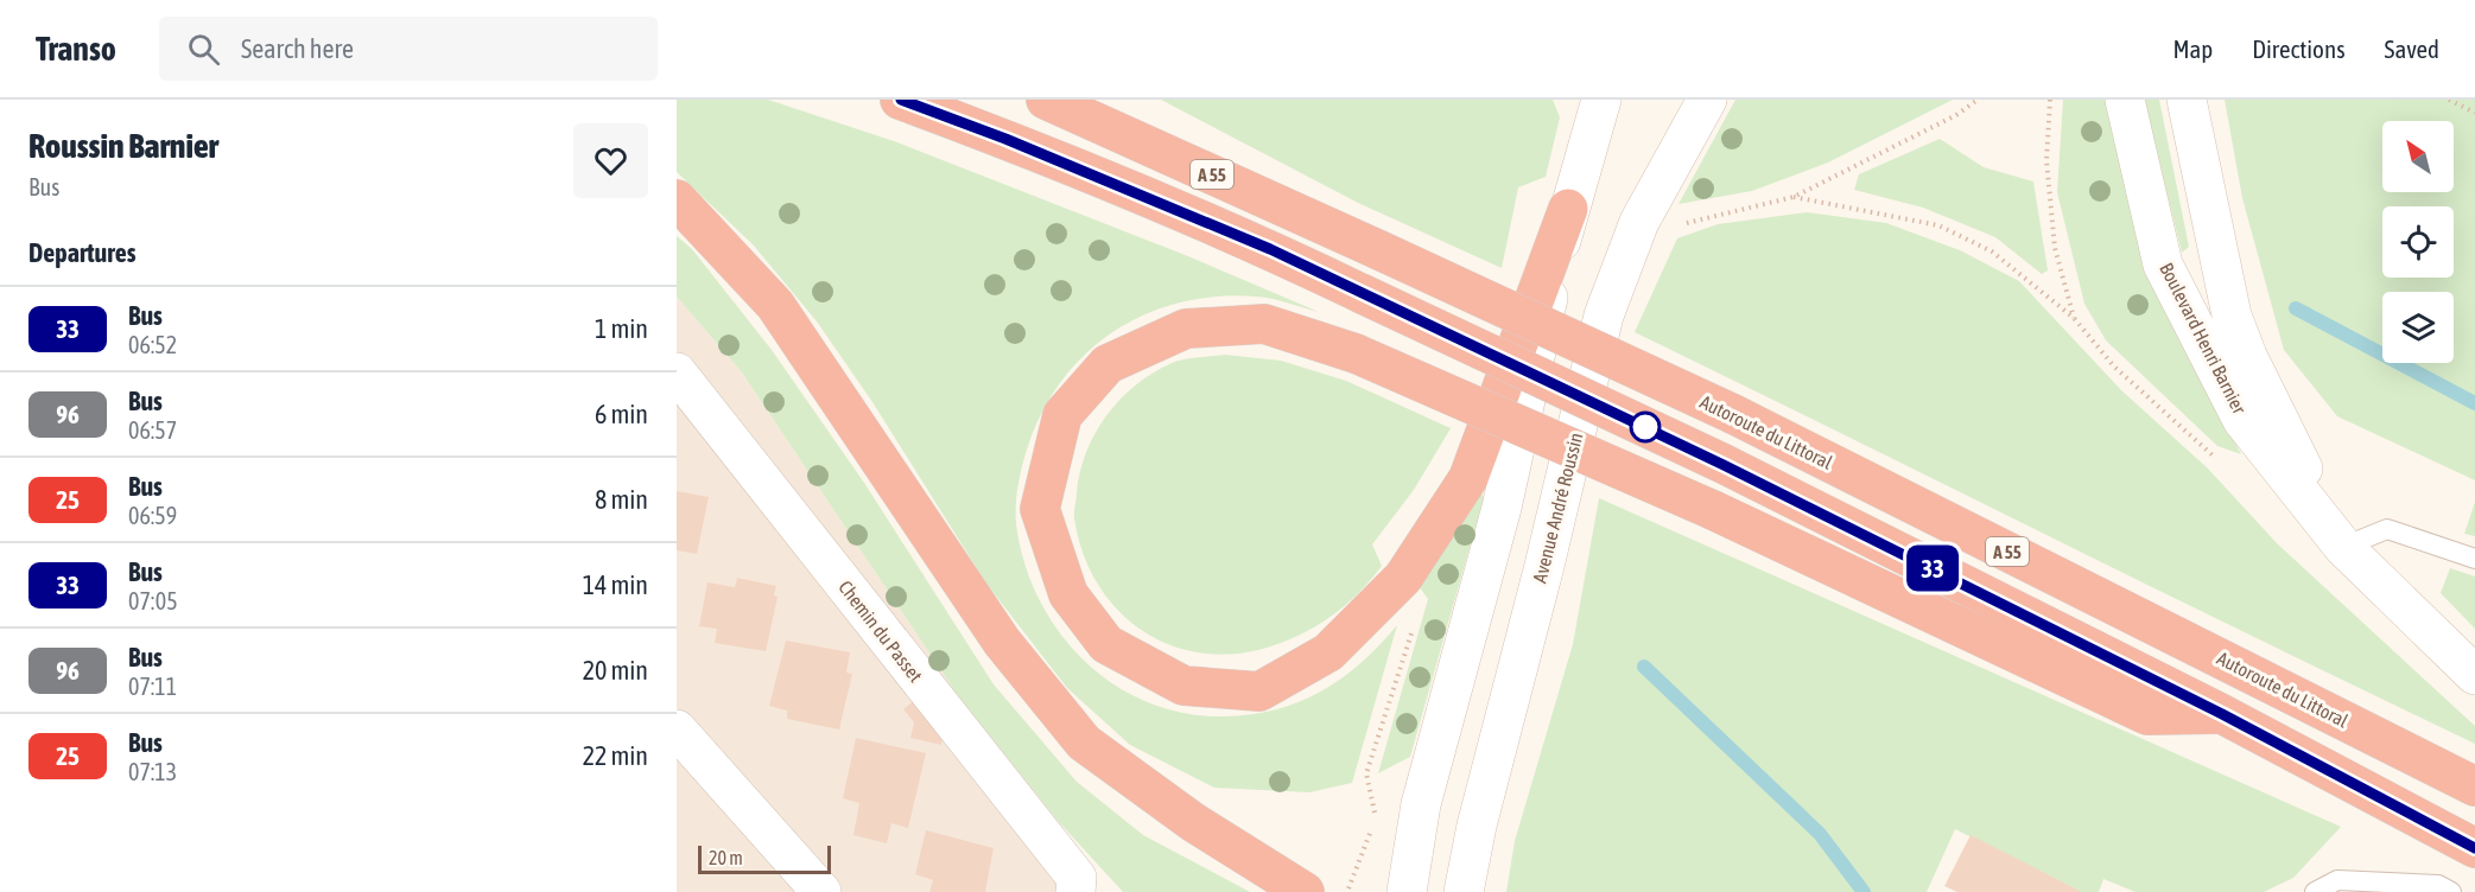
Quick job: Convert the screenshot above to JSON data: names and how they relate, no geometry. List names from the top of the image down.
{
  "streets": {
    "highway": ["A 55", "Autoroute du Littoral"],
    "main road": ["Boulevard Henri Barnier", "Avenue André Roussin", "Chemin du Passet"]
  },
  "lines": ["bus line 33"],
  "scale_bar": "20 m",
  "north": "top left",
  "page": {
    "header": "Transo",
    "search": "Search here",
    "nav": ["Map", "Directions", "Saved"],
    "heading": [
      ["Roussin Barnier", "Bus"],
      "Departures"
    ],
    "on_map": "33",
    "list": [
      {
        "mark": "33",
        "name": "Bus",
        "note": "06:52",
        "value": "1 min"
      },
      {
        "mark": "96",
        "name": "Bus",
        "note": "06:57",
        "value": "6 min"
      },
      {
        "mark": "25",
        "name": "Bus",
        "note": "06:59",
        "value": "8 min"
      },
      {
        "mark": "33",
        "name": "Bus",
        "note": "07:05",
        "value": "14 min"
      },
      {
        "mark": "96",
        "name": "Bus",
        "note": "07:11",
        "value": "20 min"
      },
      {
        "mark": "25",
        "name": "Bus",
        "note": "07:13",
        "value": "22 min"
      }
    ],
    "scale": "20 m"
  }
}
